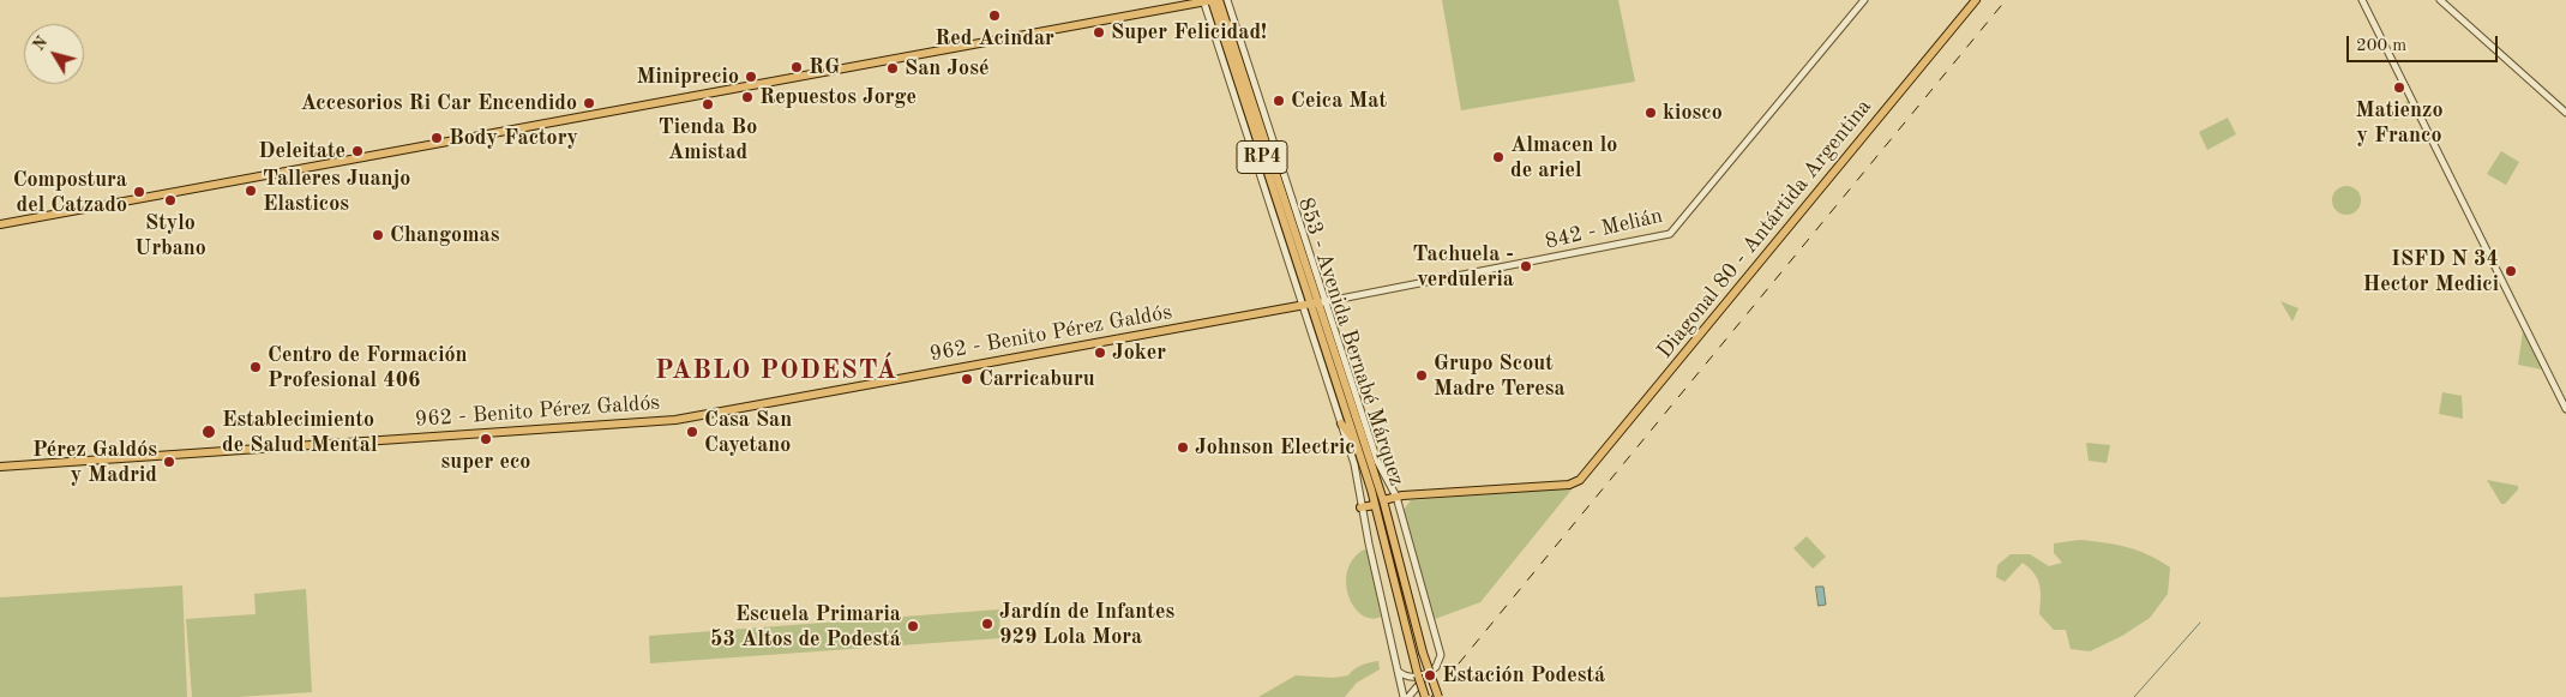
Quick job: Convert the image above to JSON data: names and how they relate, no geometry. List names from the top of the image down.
{
  "streets": {
    "main road": [
      "RP4",
      "Diagonal 80 - Antártida Argentina",
      "962 - Benito Pérez Galdós",
      "853 - Avenida Bernabé Márquez"
    ],
    "street": ["842 - Melián"]
  },
  "crossings": [
    ["842 - Melián", "962 - Benito Pérez Galdós"],
    ["842 - Melián", "853 - Avenida Bernabé Márquez"],
    ["Diagonal 80 - Antártida Argentina", "853 - Avenida Bernabé Márquez"],
    ["962 - Benito Pérez Galdós", "853 - Avenida Bernabé Márquez"]
  ],
  "districts": ["PABLO PODESTÁ"],
  "places": [
    "Red Acindar",
    "Super Felicidad!",
    "RG",
    "San José",
    "Miniprecio",
    "Matienzo y Franco",
    "Repuestos Jorge",
    "Ceica Mat",
    "Accesorios Ri Car Encendido",
    "Tienda Bo Amistad",
    "kiosco",
    "Body Factory",
    "Deleitate",
    "Almacen lo de ariel",
    "Talleres Juanjo Elasticos",
    "Compostura del Catzado",
    "Stylo Urbano",
    "Changomas",
    "Tachuela - verduleria",
    "ISFD N 34 Hector Medici",
    "Joker",
    "Centro de Formación Profesional 406",
    "Grupo Scout Madre Teresa",
    "Carricaburu",
    "Establecimiento de Salud Mental",
    "Casa San Cayetano",
    "super eco",
    "Johnson Electric",
    "Pérez Galdós y Madrid",
    "Jardín de Infantes 929 Lola Mora",
    "Escuela Primaria 53 Altos de Podestá",
    "Estación Podestá"
  ],
  "scale_bar": "200 m",
  "north": "top left"
}
